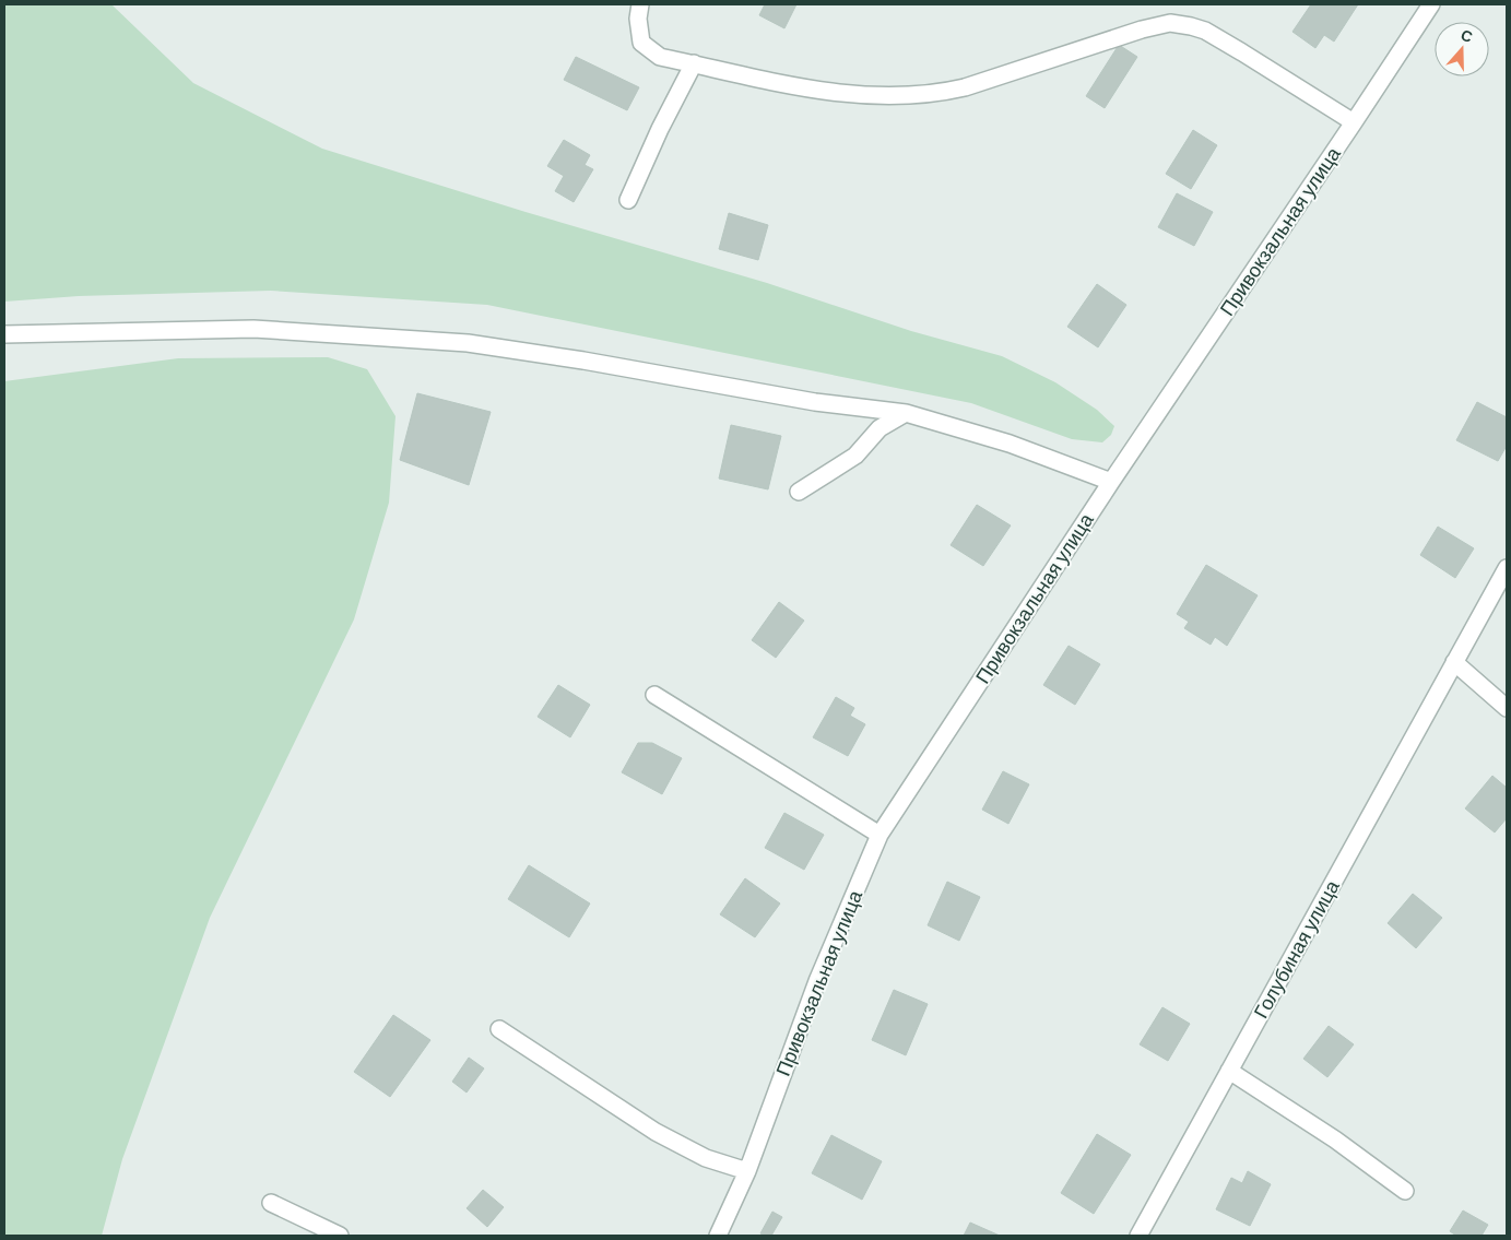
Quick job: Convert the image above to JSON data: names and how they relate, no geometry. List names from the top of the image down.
{
  "streets": {
    "lane": ["Привокзальная улица", "Голубиная улица"]
  },
  "north": "top"
}
